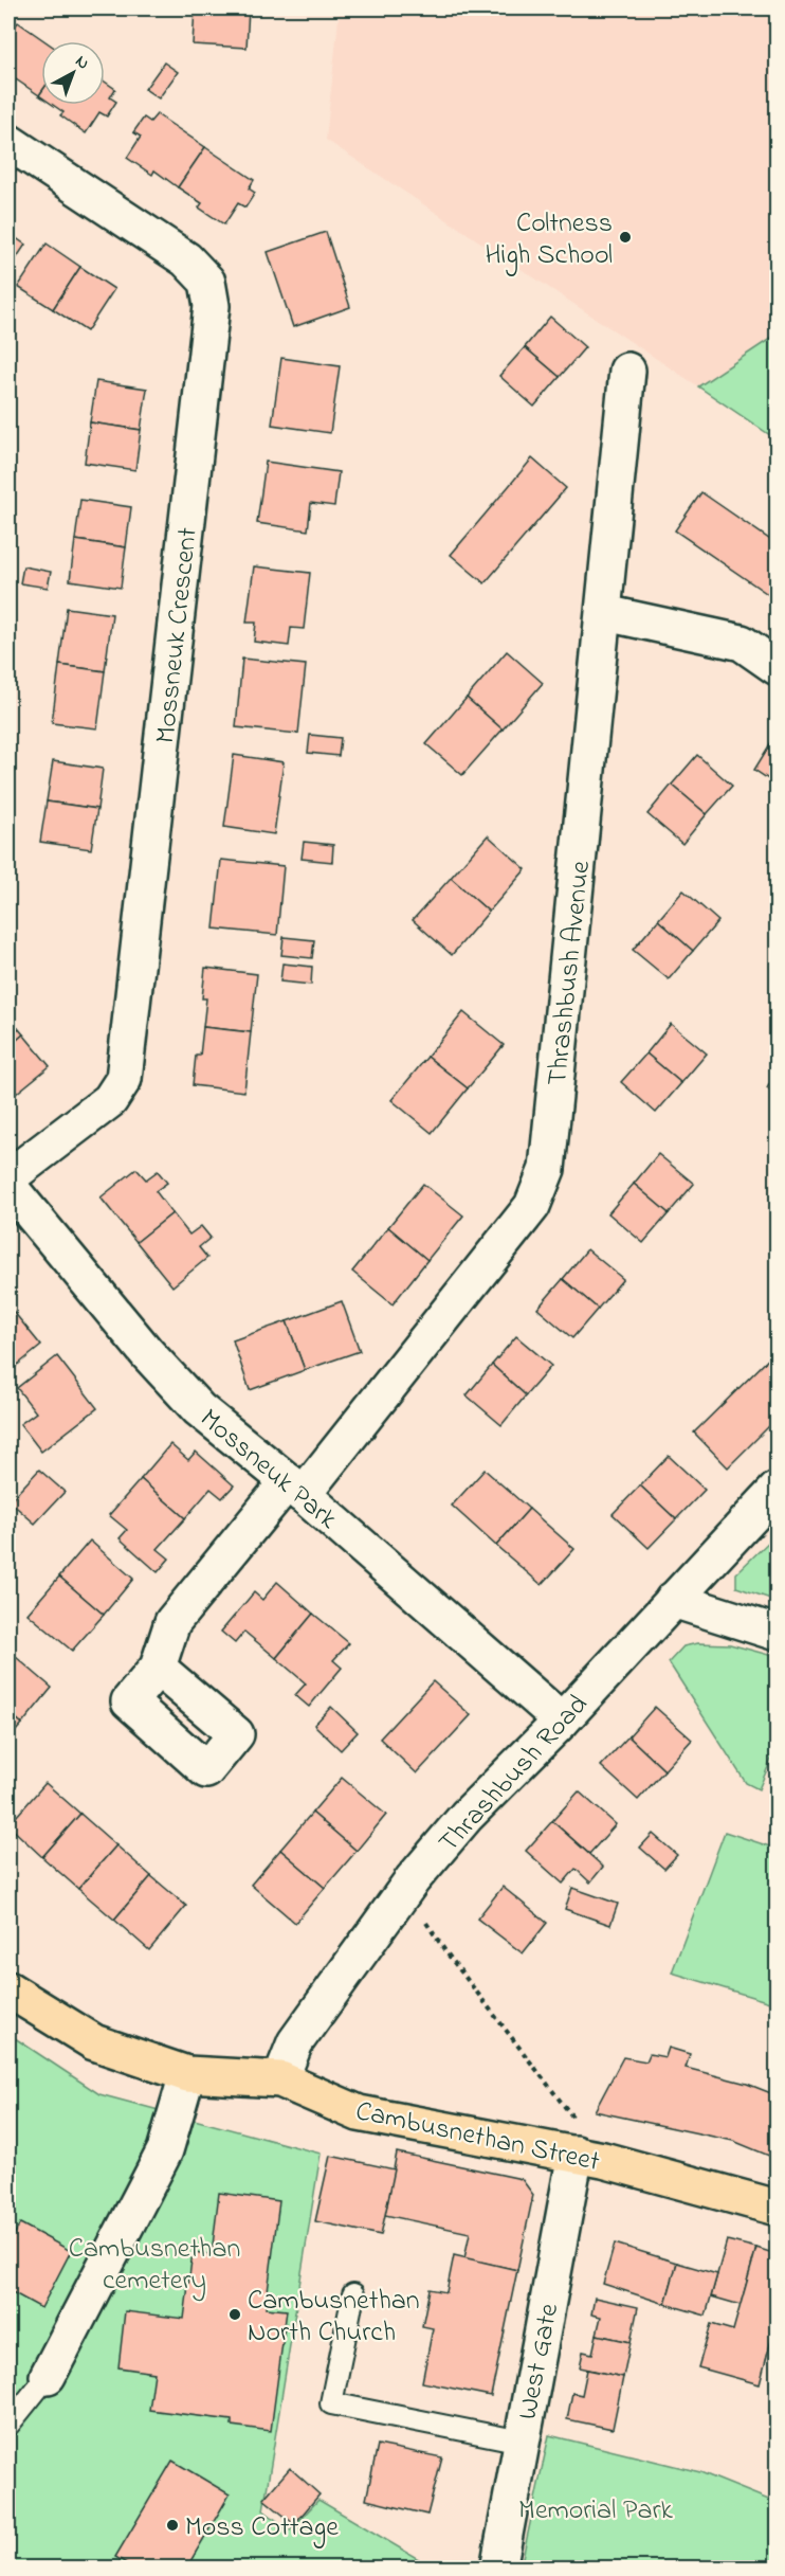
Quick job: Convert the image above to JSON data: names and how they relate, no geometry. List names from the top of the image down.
{
  "streets": {
    "main road": ["Cambusnethan Street"],
    "street": [
      "Mossneuk Crescent",
      "Thrashbush Avenue",
      "Mossneuk Park",
      "Thrashbush Road",
      "West Gate"
    ]
  },
  "crossings": [
    ["Thrashbush Avenue", "Mossneuk Park"],
    ["Mossneuk Park", "Thrashbush Road"],
    ["Thrashbush Road", "Cambusnethan Street"],
    ["Cambusnethan Street", "West Gate"]
  ],
  "parks": ["Cambusnethan cemetery", "Memorial Park"],
  "places": ["Coltness High School", "Cambusnethan North Church", "Moss Cottage"],
  "north": "top right"
}
